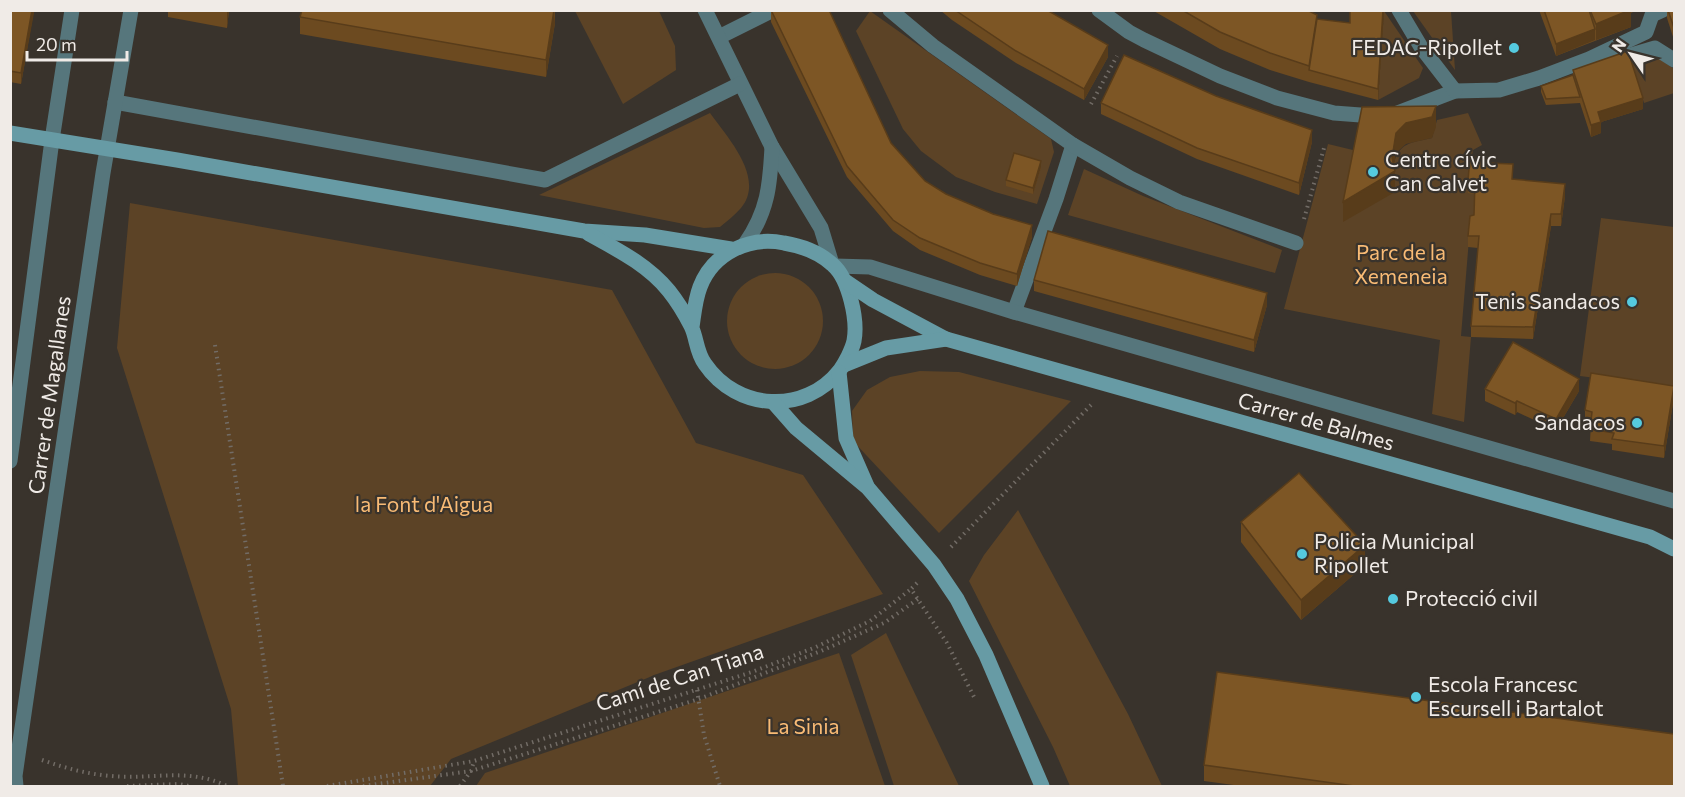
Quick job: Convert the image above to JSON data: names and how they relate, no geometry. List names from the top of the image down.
{
  "streets": {
    "main road": ["Carrer de Balmes"],
    "street": ["Carrer de Magallanes"],
    "path": ["Camí de Can Tiana"]
  },
  "crossings": [
    ["Carrer de Balmes", "Camí de Can Tiana"]
  ],
  "parks": ["Parc de la Xemeneia", "la Font d'Aigua", "La Sinia"],
  "places": [
    "FEDAC-Ripollet",
    "Centre cívic Can Calvet",
    "Tenis Sandacos",
    "Sandacos",
    "Policia Municipal Ripollet",
    "Protecció civil",
    "Escola Francesc Escursell i Bartalot"
  ],
  "scale_bar": "20 m",
  "north": "top left"
}
